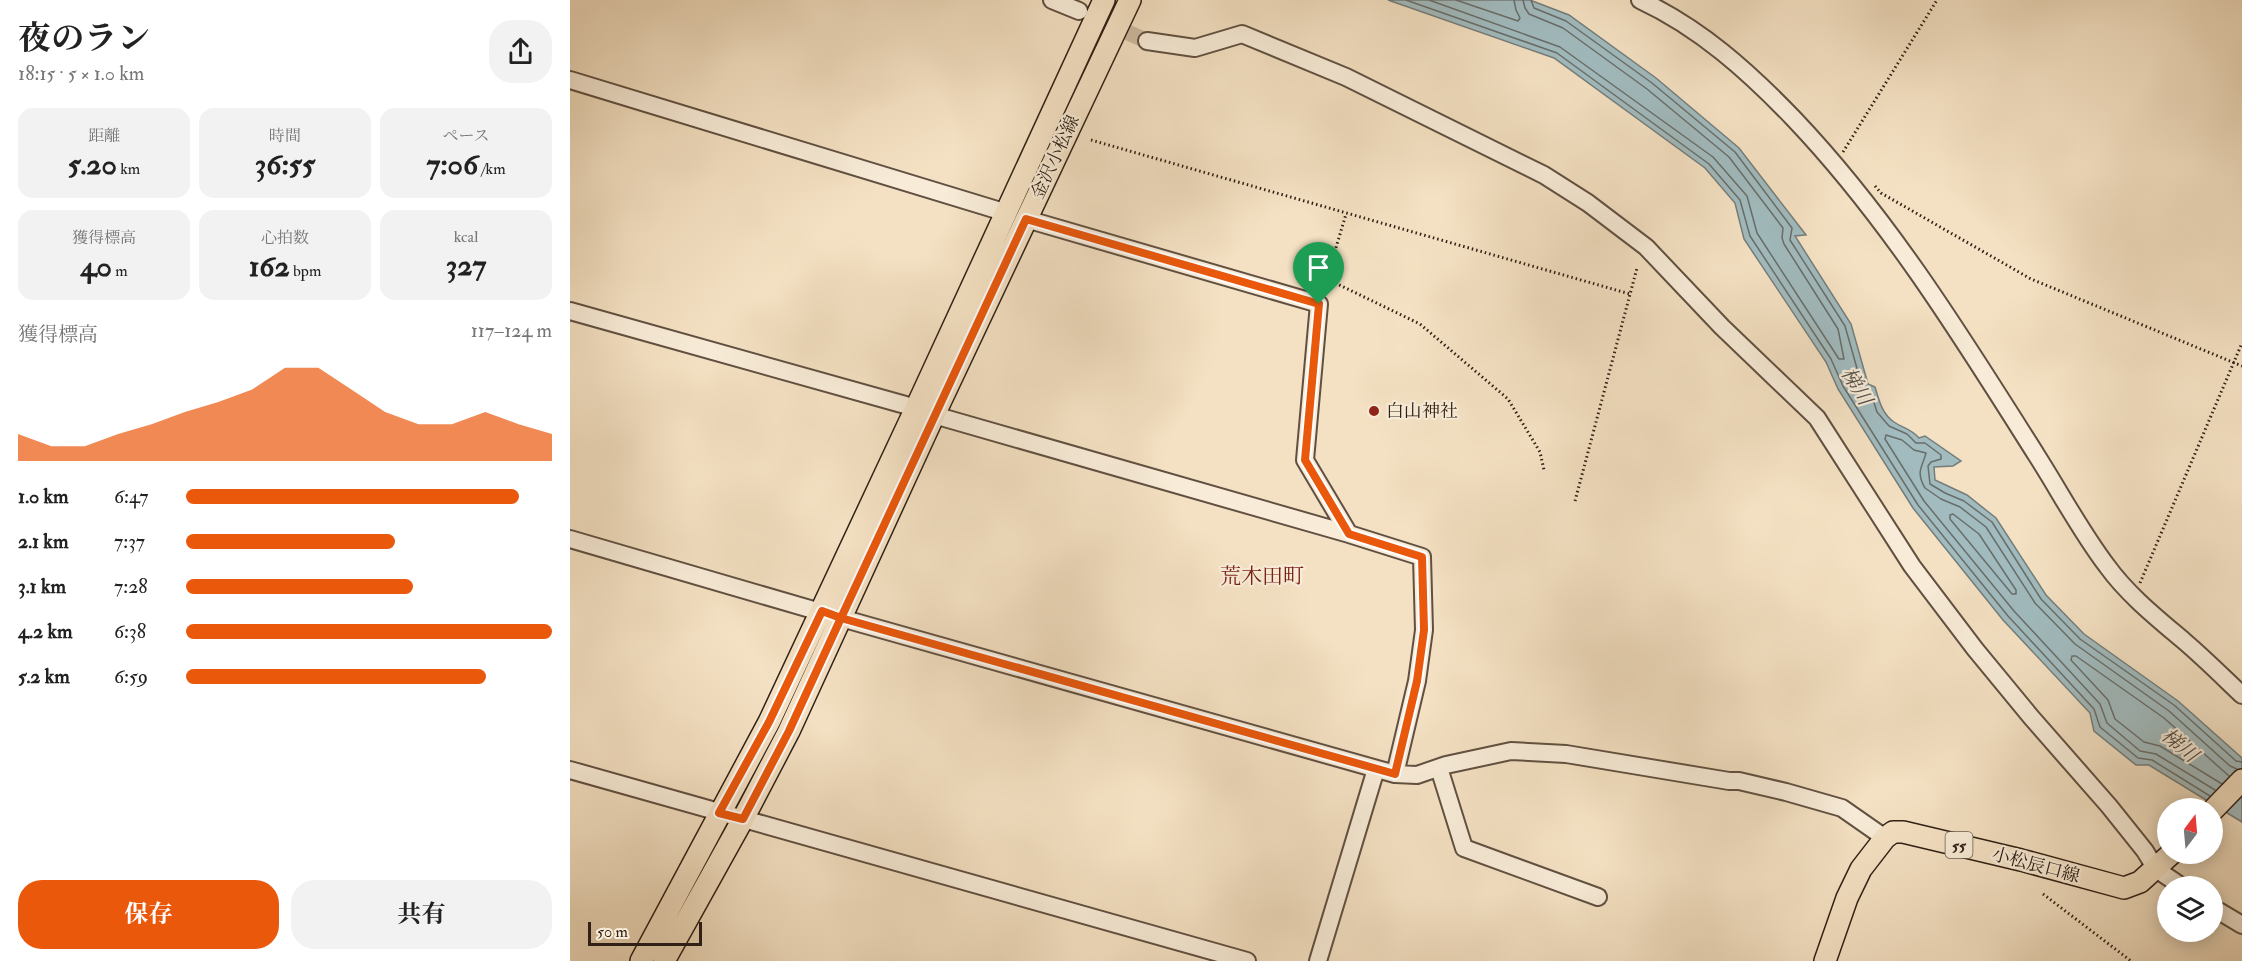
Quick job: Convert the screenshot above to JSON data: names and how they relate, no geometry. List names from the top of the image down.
{
  "streets": {
    "main road": ["金沢小松線", "55", "小松辰口線"]
  },
  "districts": ["荒木田町"],
  "water": ["梯川"],
  "places": ["白山神社"],
  "scale_bar": "50 m",
  "north": "top",
  "page": {
    "heading": ["夜のラン", "18:15 · 5 × 1.0 km"],
    "stats": [
      ["距離", "5.20 km"],
      ["時間", "36:55"],
      ["ペース", "7:06 /km"],
      ["獲得標高", "40 m"],
      ["心拍数", "162 bpm"],
      ["kcal", "327"]
    ],
    "chart": ["獲得標高", "117–124 m"],
    "list": [
      {
        "name": "1.0 km",
        "note": "6:47"
      },
      {
        "name": "2.1 km",
        "note": "7:37"
      },
      {
        "name": "3.1 km",
        "note": "7:28"
      },
      {
        "name": "4.2 km",
        "note": "6:38"
      },
      {
        "name": "5.2 km",
        "note": "6:59"
      }
    ],
    "buttons": ["保存", "共有"],
    "scale": "50 m"
  }
}
